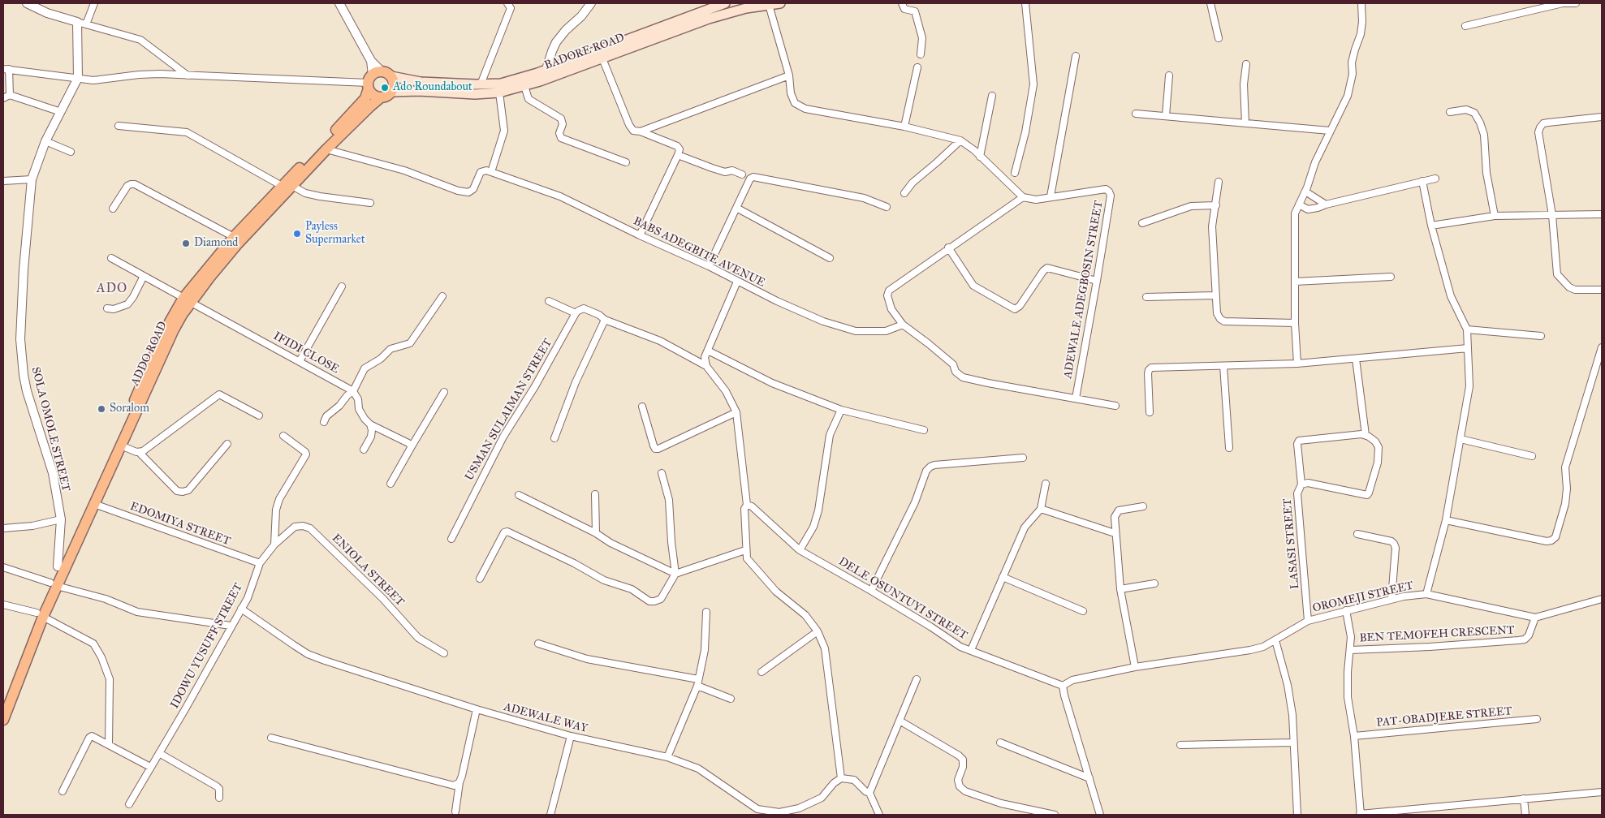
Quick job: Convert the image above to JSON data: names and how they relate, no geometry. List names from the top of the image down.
{
  "streets": {
    "main road": ["BADORE ROAD", "ADDO ROAD"],
    "street": [
      "BABS ADEGBITE AVENUE",
      "ADEWALE ADEGBOSIN STREET",
      "IFIDI CLOSE",
      "USMAN SULAIMAN STREET",
      "SOLA OMOLE STREET",
      "EDOMIYA STREET",
      "LASASI STREET",
      "ENIOLA STREET",
      "OROMEJI STREET",
      "DELE OSUNTUYI STREET",
      "BEN TEMOFEH CRESCENT",
      "IDOWU YUSUFF STREET",
      "PAT-OBADJERE STREET",
      "ADEWALE WAY"
    ]
  },
  "crossings": [
    ["BADORE ROAD", "ADDO ROAD"],
    ["IFIDI CLOSE", "ADDO ROAD"],
    ["ADDO ROAD", "SOLA OMOLE STREET"],
    ["ADDO ROAD", "EDOMIYA STREET"],
    ["EDOMIYA STREET", "IDOWU YUSUFF STREET"],
    ["LASASI STREET", "OROMEJI STREET"],
    ["ENIOLA STREET", "IDOWU YUSUFF STREET"],
    ["OROMEJI STREET", "DELE OSUNTUYI STREET"],
    ["OROMEJI STREET", "BEN TEMOFEH CRESCENT"],
    ["IDOWU YUSUFF STREET", "ADEWALE WAY"]
  ],
  "districts": ["ADO"],
  "places": [
    "Ado Roundabout",
    "Payless Supermarket",
    "Diamond",
    "Soralom"
  ]
}
